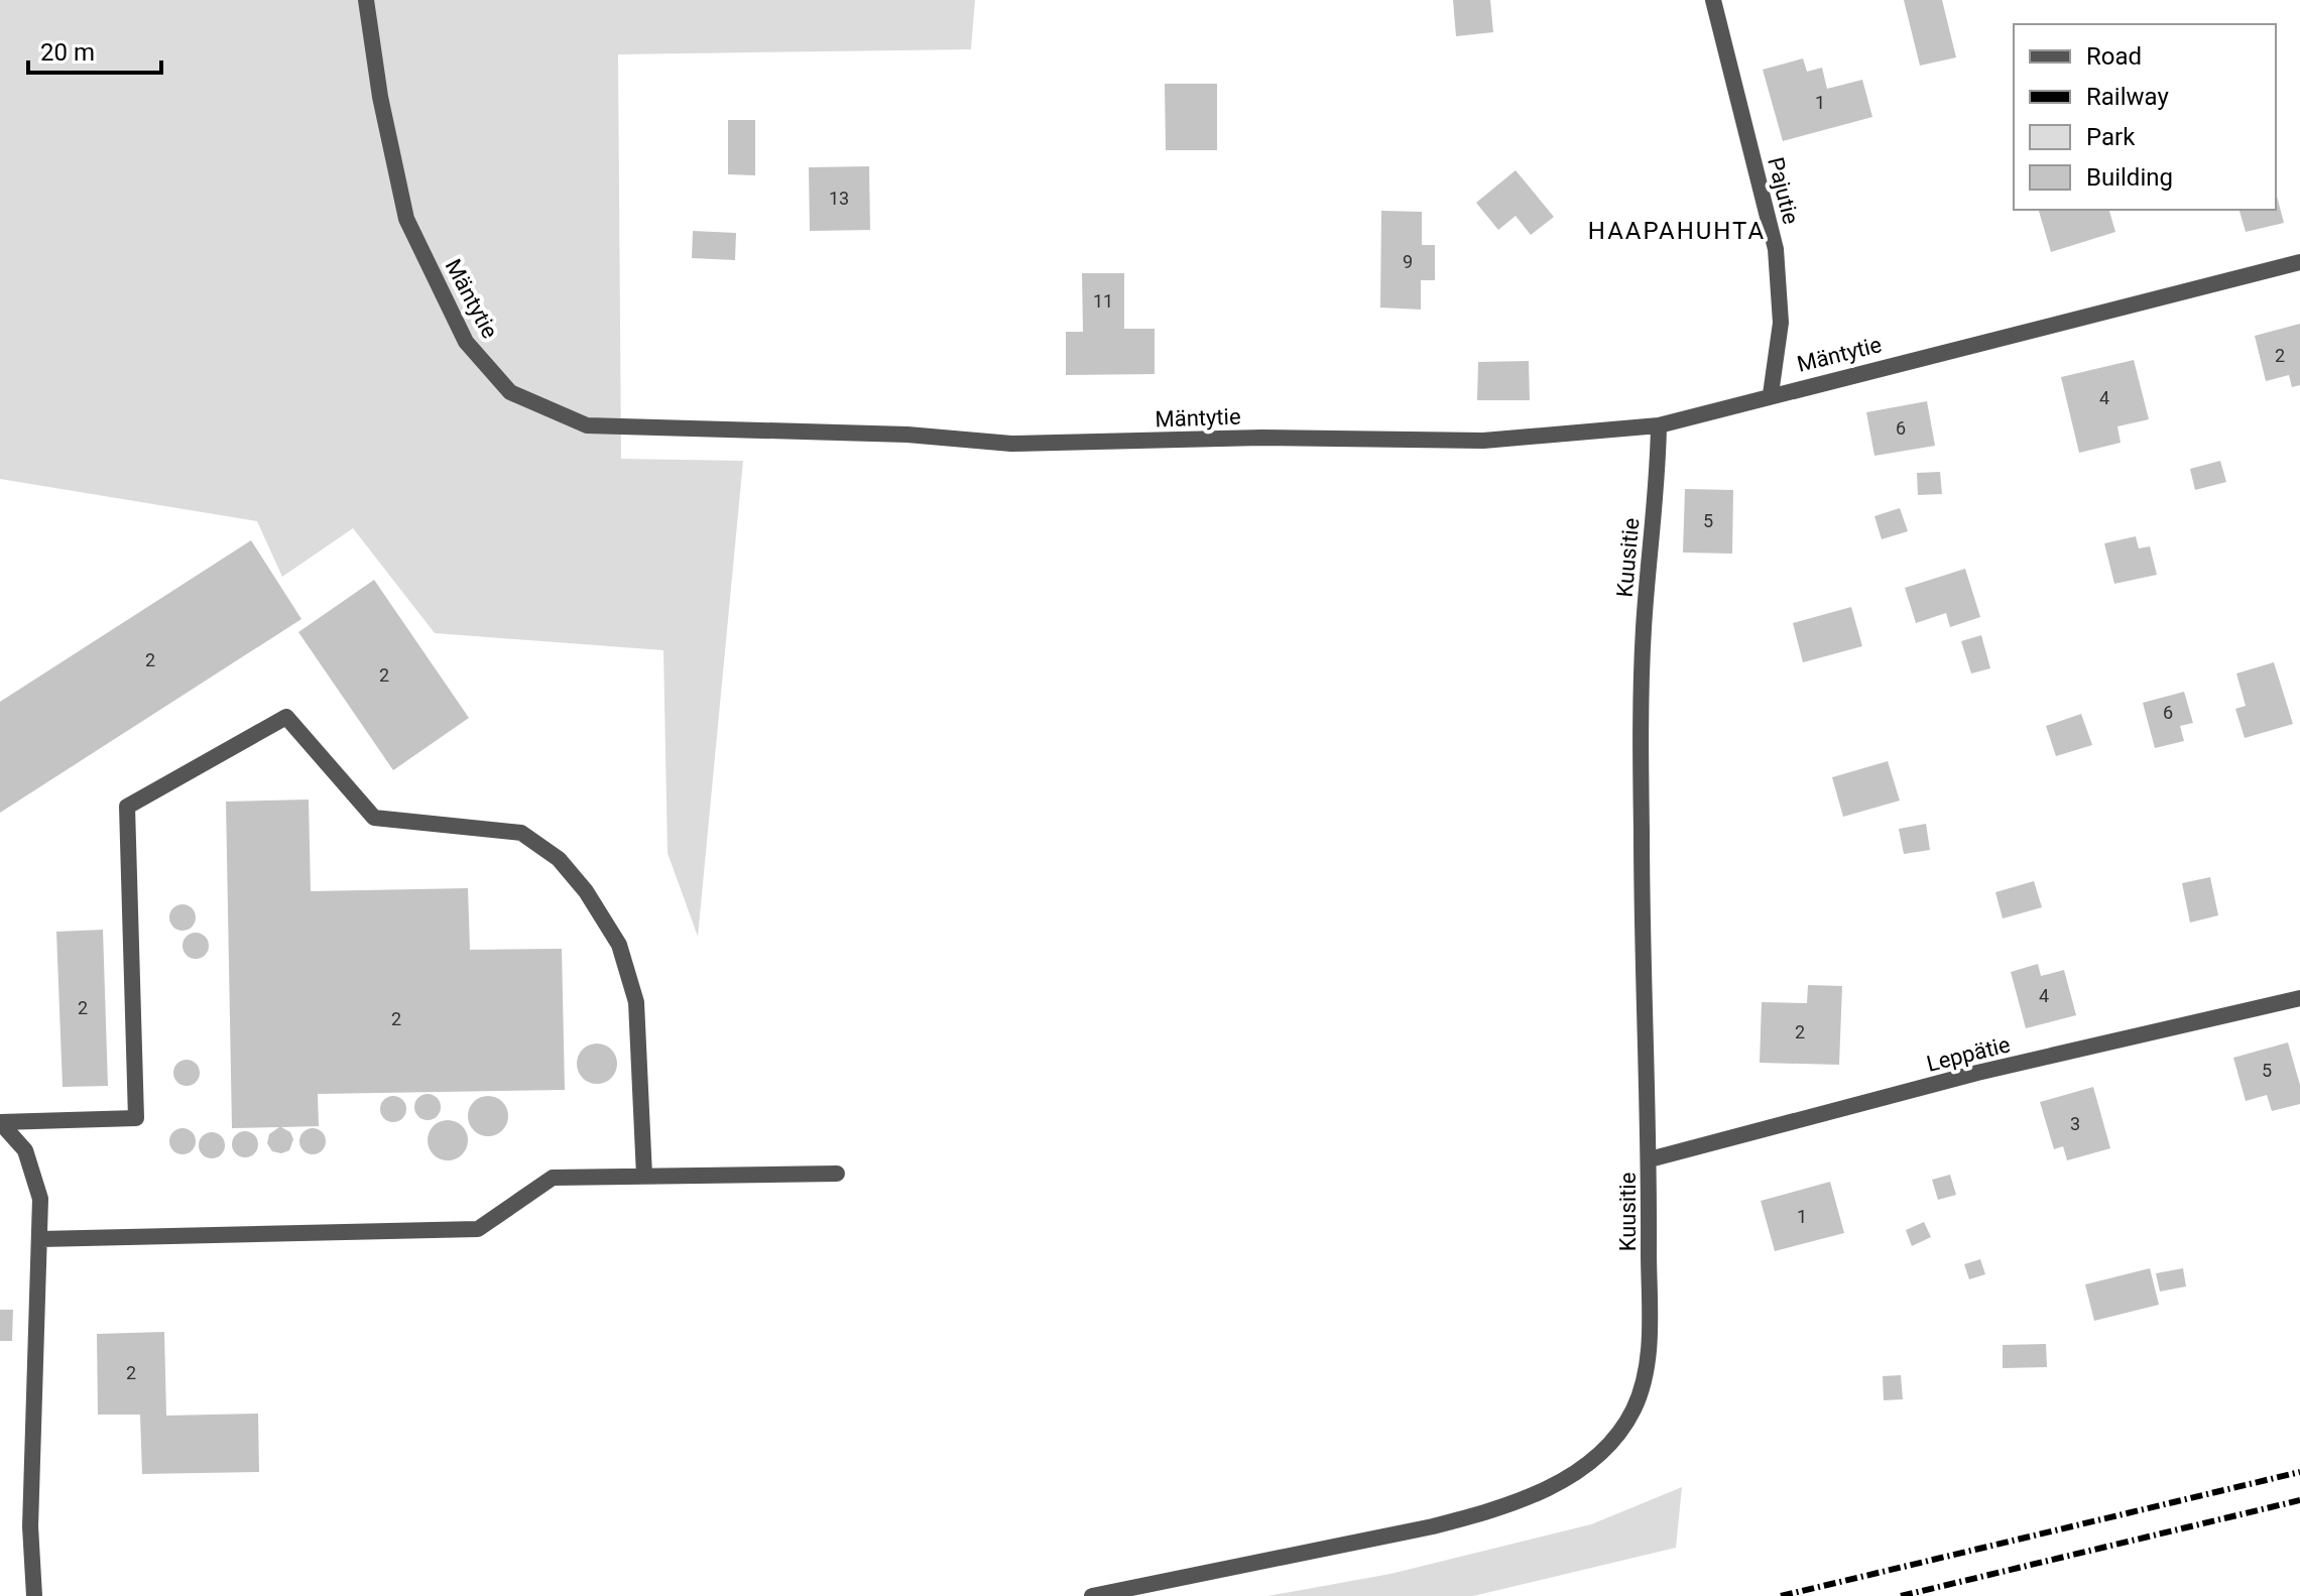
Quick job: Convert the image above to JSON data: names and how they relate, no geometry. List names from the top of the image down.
{
  "streets": {
    "street": [
      "Pajutie",
      "Mäntytie",
      "Kuusitie",
      "Leppätie"
    ]
  },
  "crossings": [
    ["Pajutie", "Mäntytie"],
    ["Mäntytie", "Kuusitie"],
    ["Kuusitie", "Leppätie"]
  ],
  "districts": ["HAAPAHUHTA"],
  "house_numbers": [
    "1",
    "13",
    "9",
    "11",
    "2",
    "4",
    "6",
    "5",
    "2",
    "2",
    "6",
    "4",
    "2",
    "2",
    "2",
    "5",
    "3",
    "1",
    "2"
  ],
  "legend": [
    "Road",
    "Railway",
    "Park",
    "Building"
  ],
  "scale_bar": "20 m"
}
